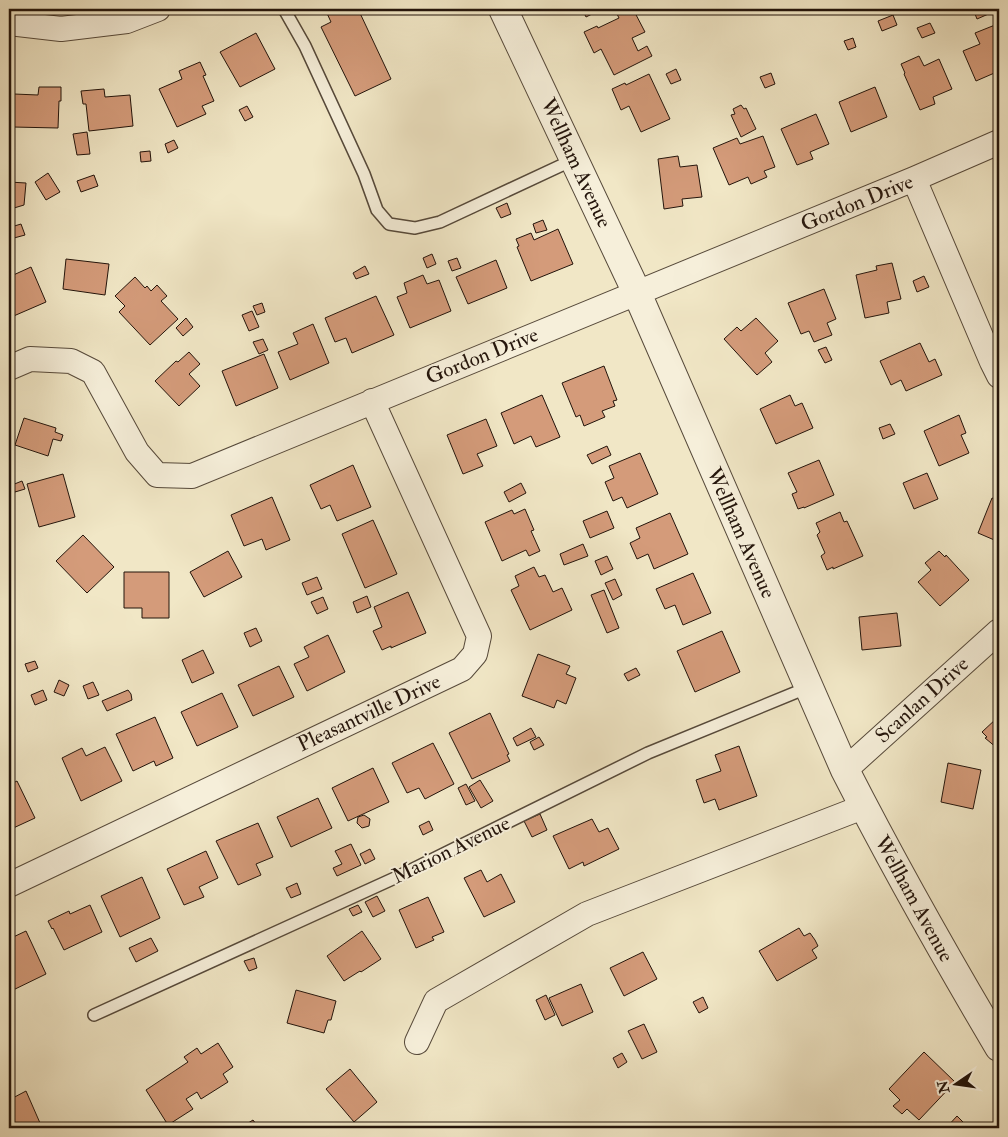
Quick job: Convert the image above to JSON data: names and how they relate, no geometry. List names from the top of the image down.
{
  "streets": {
    "street": [
      "Wellham Avenue",
      "Gordon Drive",
      "Scanlan Drive",
      "Pleasantville Drive"
    ],
    "lane": ["Marion Avenue"]
  },
  "crossings": [
    ["Wellham Avenue", "Gordon Drive"],
    ["Wellham Avenue", "Scanlan Drive"],
    ["Wellham Avenue", "Marion Avenue"],
    ["Gordon Drive", "Pleasantville Drive"]
  ],
  "north": "left"
}
